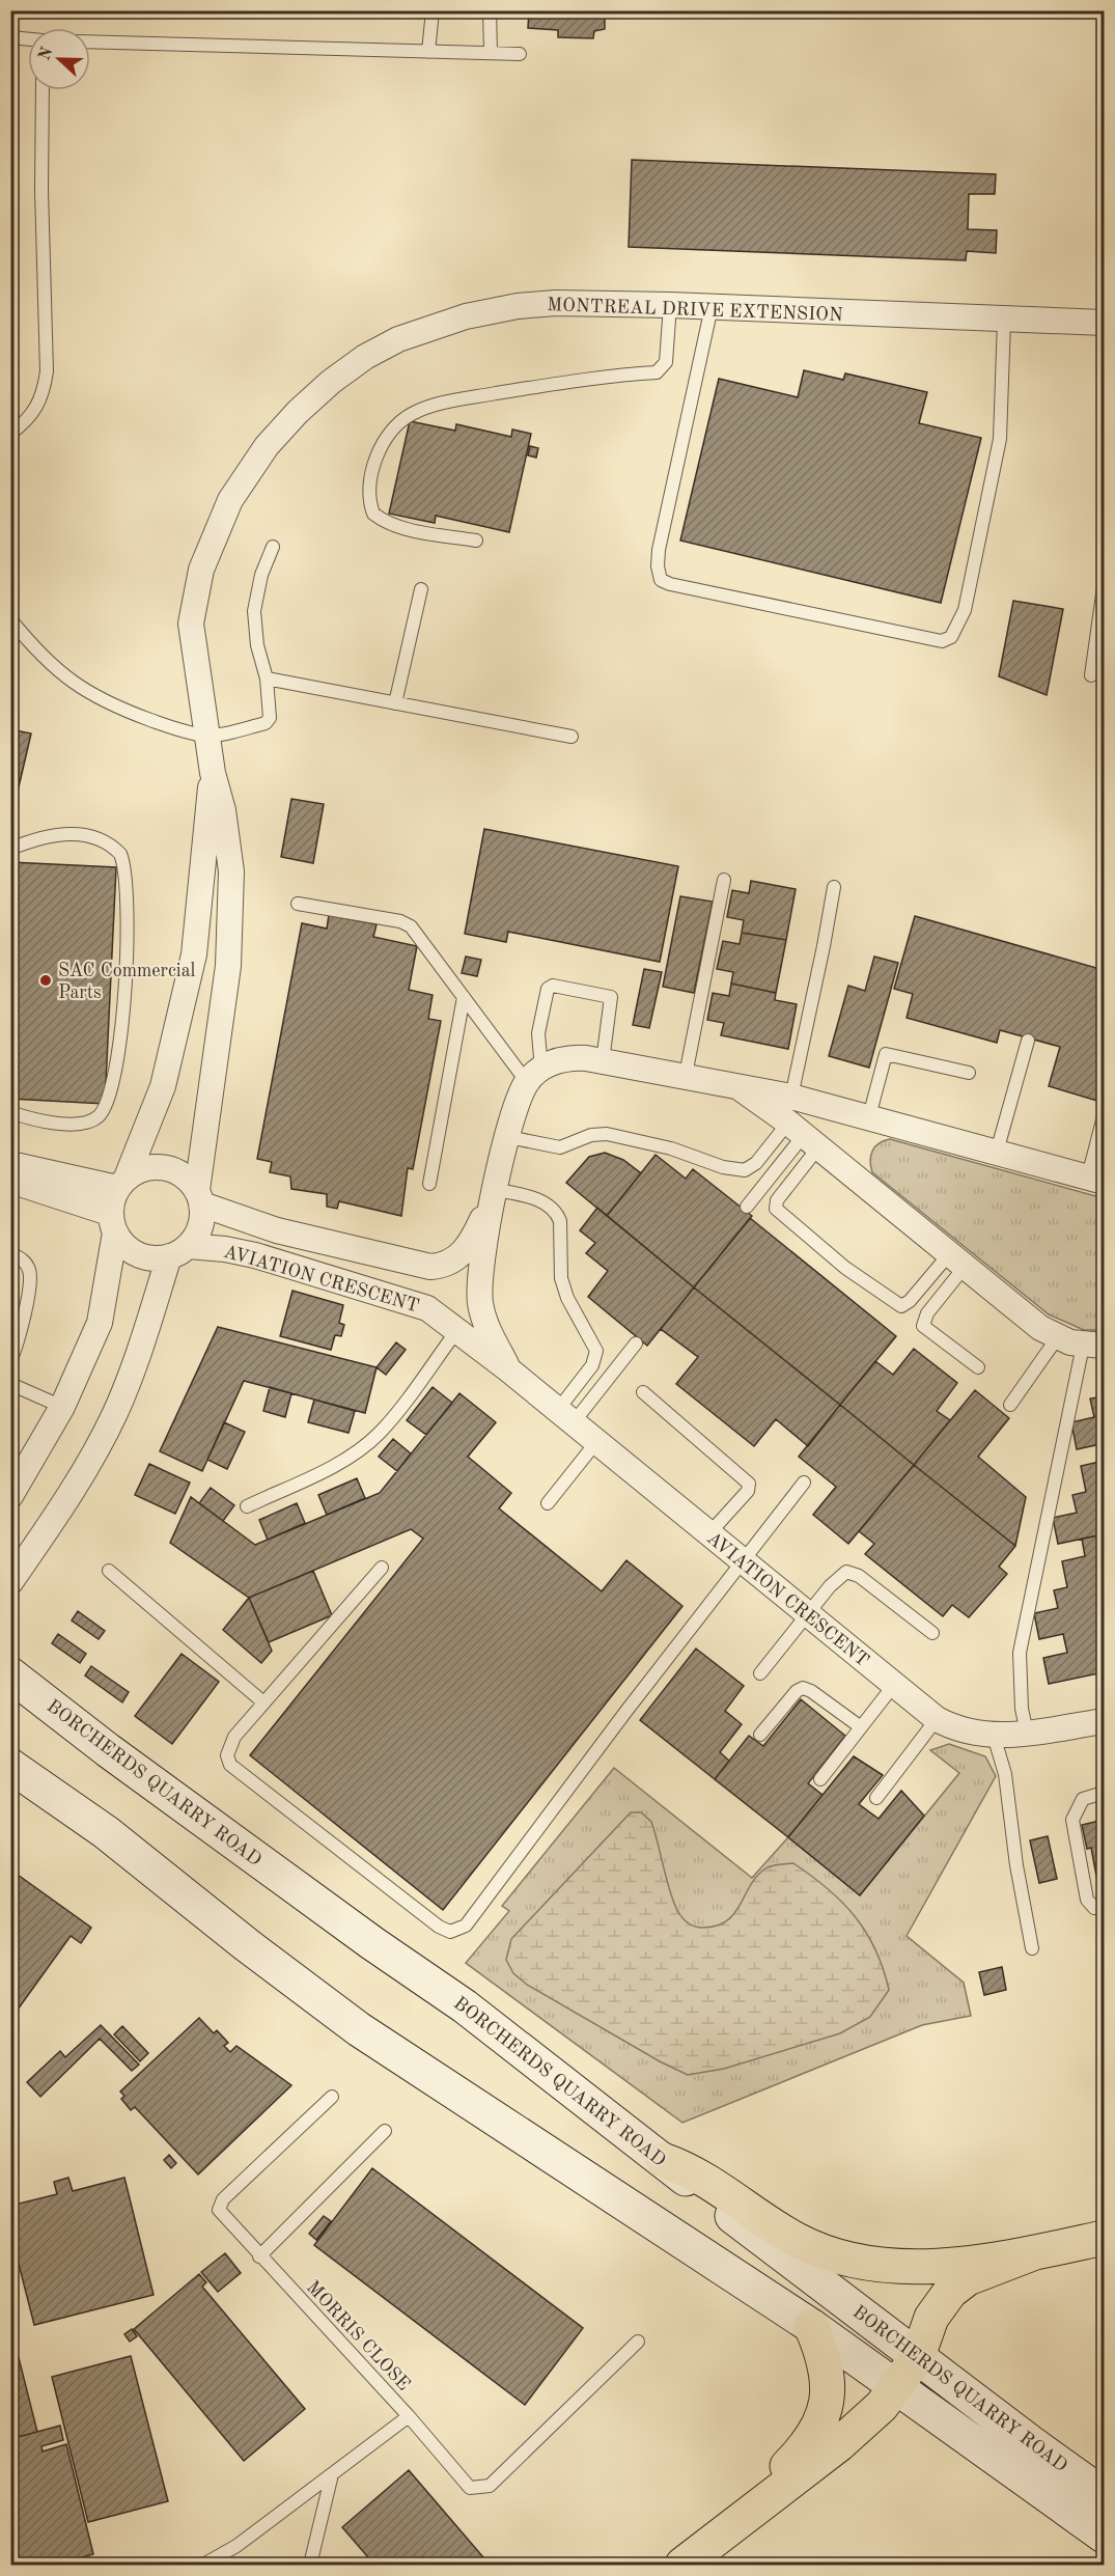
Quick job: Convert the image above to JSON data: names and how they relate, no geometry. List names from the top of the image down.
{
  "streets": {
    "main road": ["BORCHERDS QUARRY ROAD"],
    "street": ["MONTREAL DRIVE EXTENSION", "AVIATION CRESCENT"],
    "lane": ["MORRIS CLOSE"]
  },
  "crossings": [
    ["MONTREAL DRIVE EXTENSION", "AVIATION CRESCENT"]
  ],
  "places": ["SAC Commercial Parts"],
  "north": "left"
}
